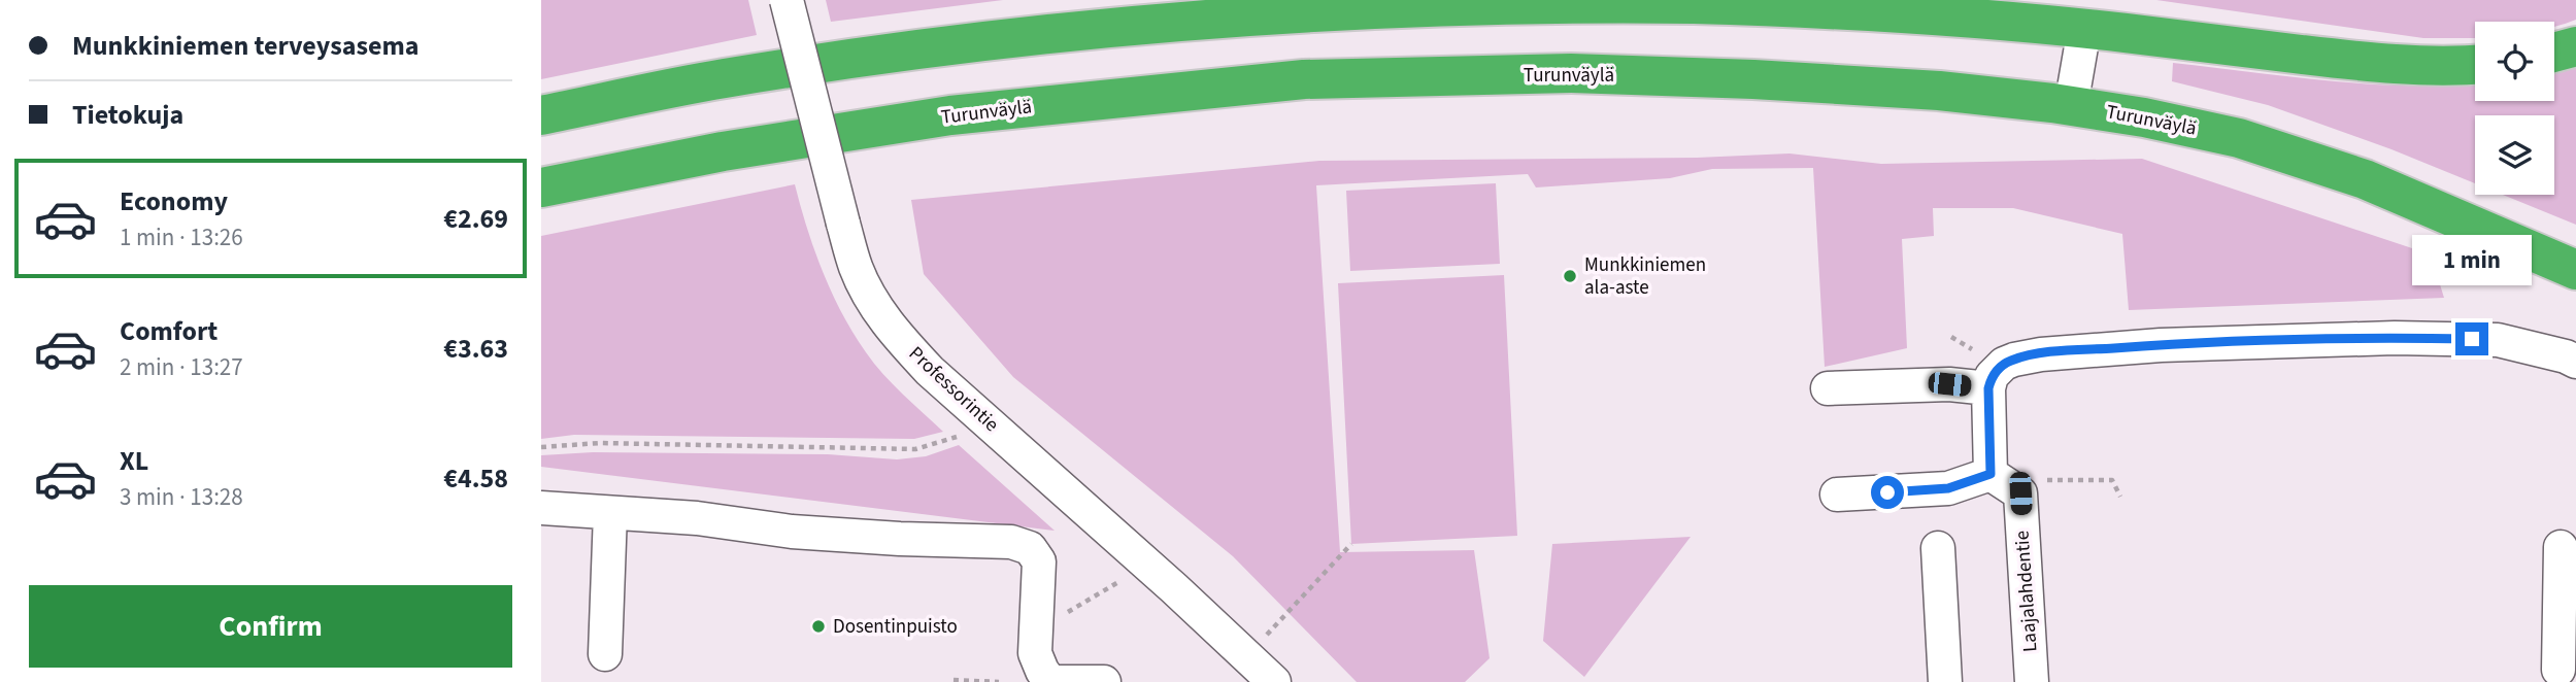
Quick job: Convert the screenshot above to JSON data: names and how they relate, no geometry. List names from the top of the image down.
{
  "streets": {
    "highway": ["Turunväylä"],
    "street": ["Professorintie", "Laajalahdentie"]
  },
  "places": ["Munkkiniemen ala-aste", "Dosentinpuisto"],
  "page": {
    "banner": ["Munkkiniemen terveysasema", "Tietokuja"],
    "list": [
      {
        "name": "Economy",
        "note": "1 min · 13:26",
        "value": "€2.69"
      },
      {
        "name": "Comfort",
        "note": "2 min · 13:27",
        "value": "€3.63"
      },
      {
        "name": "XL",
        "note": "3 min · 13:28",
        "value": "€4.58"
      }
    ],
    "bubble": "1 min",
    "buttons": "Confirm"
  }
}
